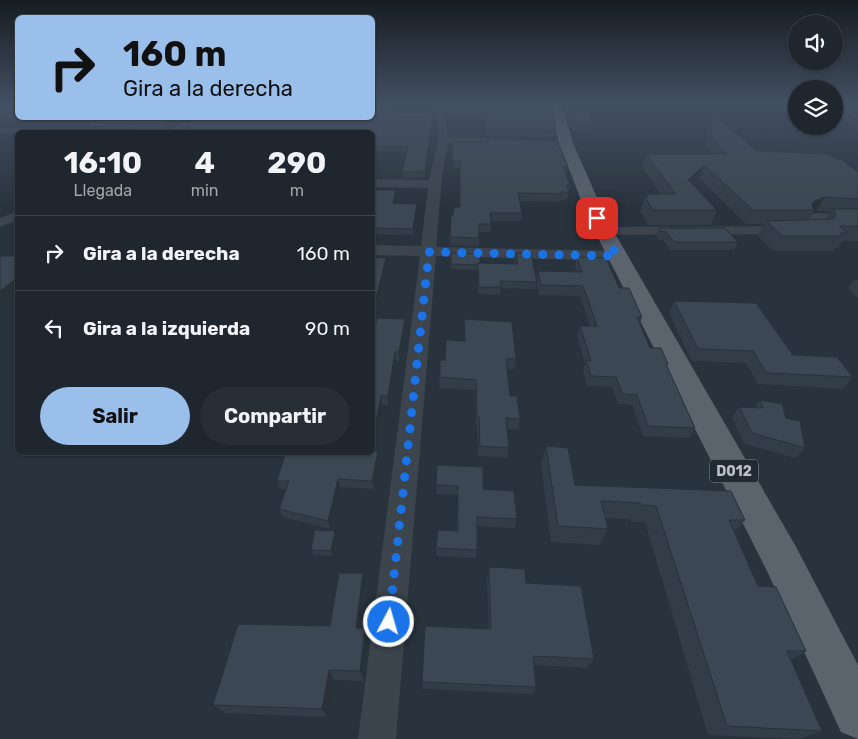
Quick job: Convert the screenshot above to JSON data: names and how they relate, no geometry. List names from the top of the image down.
{
  "streets": {
    "main road": ["D012"]
  },
  "page": {
    "turn": ["160 m", "Gira a la derecha"],
    "eta": [
      "16:10",
      "Llegada",
      "4",
      "min",
      "290",
      "m"
    ],
    "list": [
      {
        "name": "Gira a la derecha",
        "value": "160 m"
      },
      {
        "name": "Gira a la izquierda",
        "value": "90 m"
      }
    ],
    "buttons": ["Salir", "Compartir"]
  }
}
